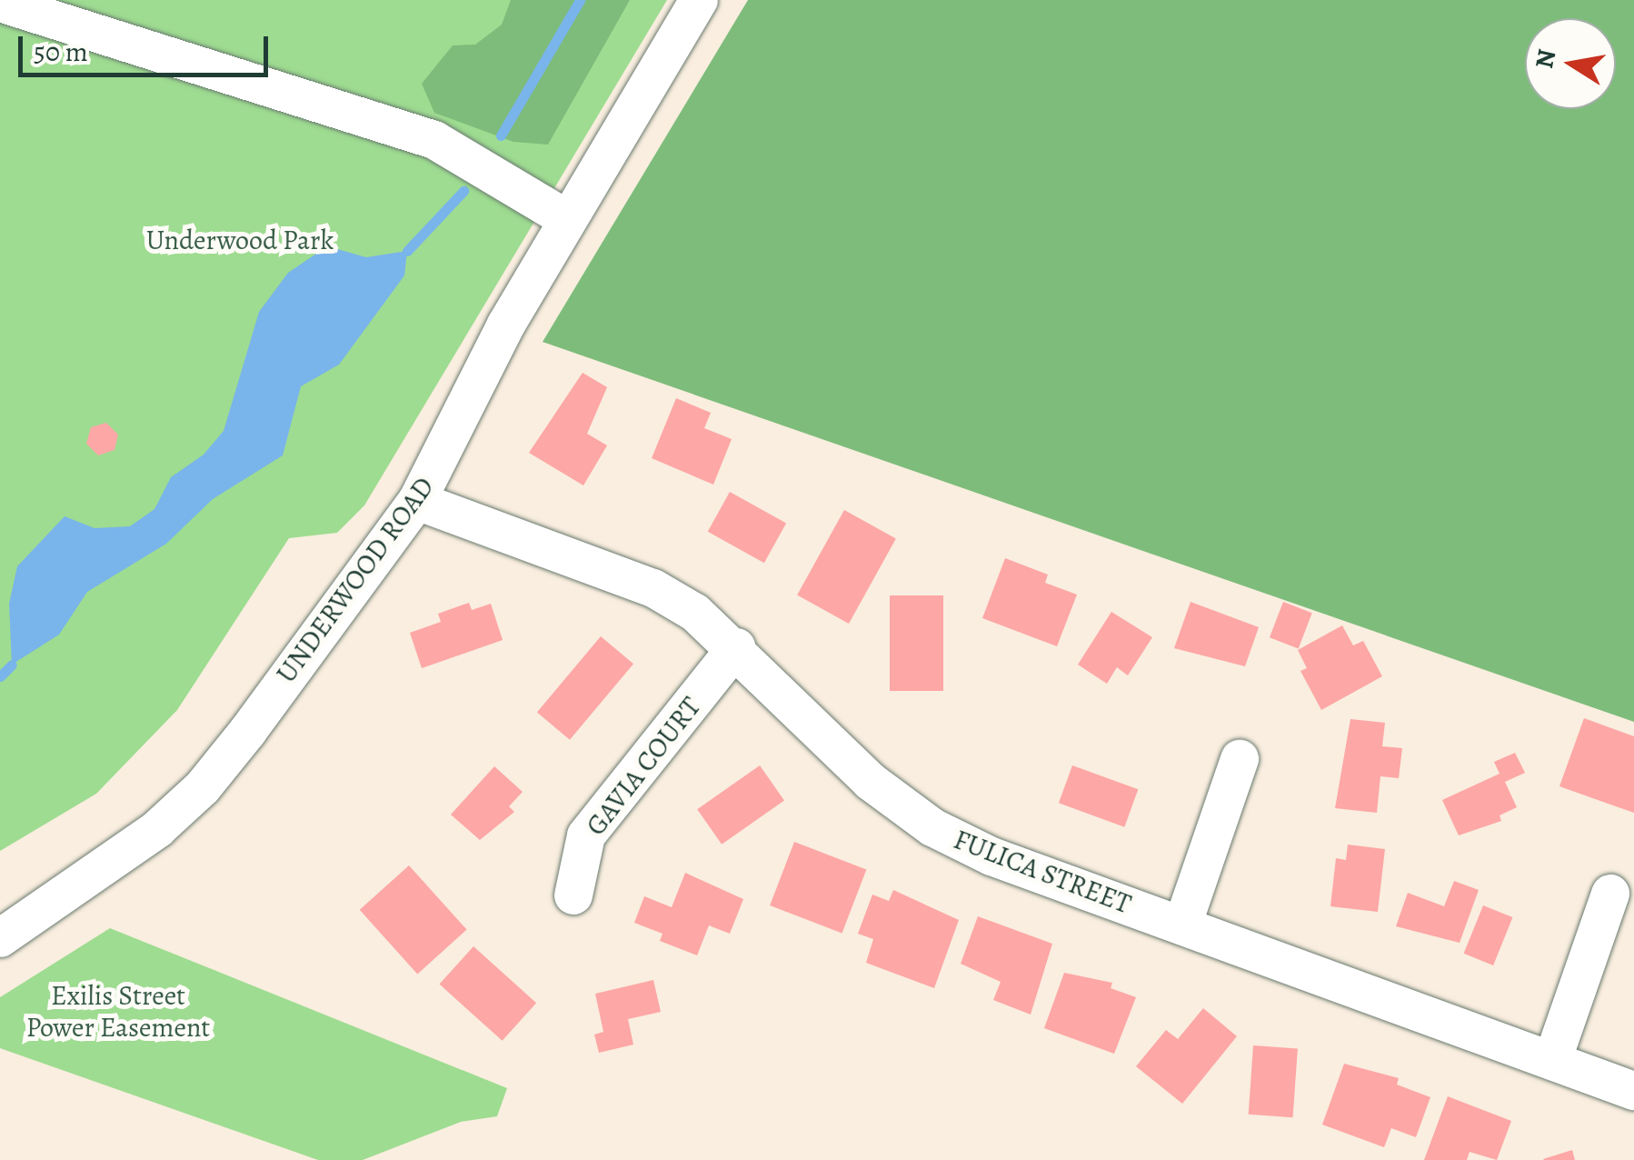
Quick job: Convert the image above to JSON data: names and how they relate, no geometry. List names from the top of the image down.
{
  "streets": {
    "street": ["UNDERWOOD ROAD", "GAVIA COURT", "FULICA STREET"]
  },
  "crossings": [
    ["UNDERWOOD ROAD", "FULICA STREET"],
    ["GAVIA COURT", "FULICA STREET"]
  ],
  "parks": ["Underwood Park", "Exilis Street Power Easement"],
  "scale_bar": "50 m",
  "north": "left"
}
